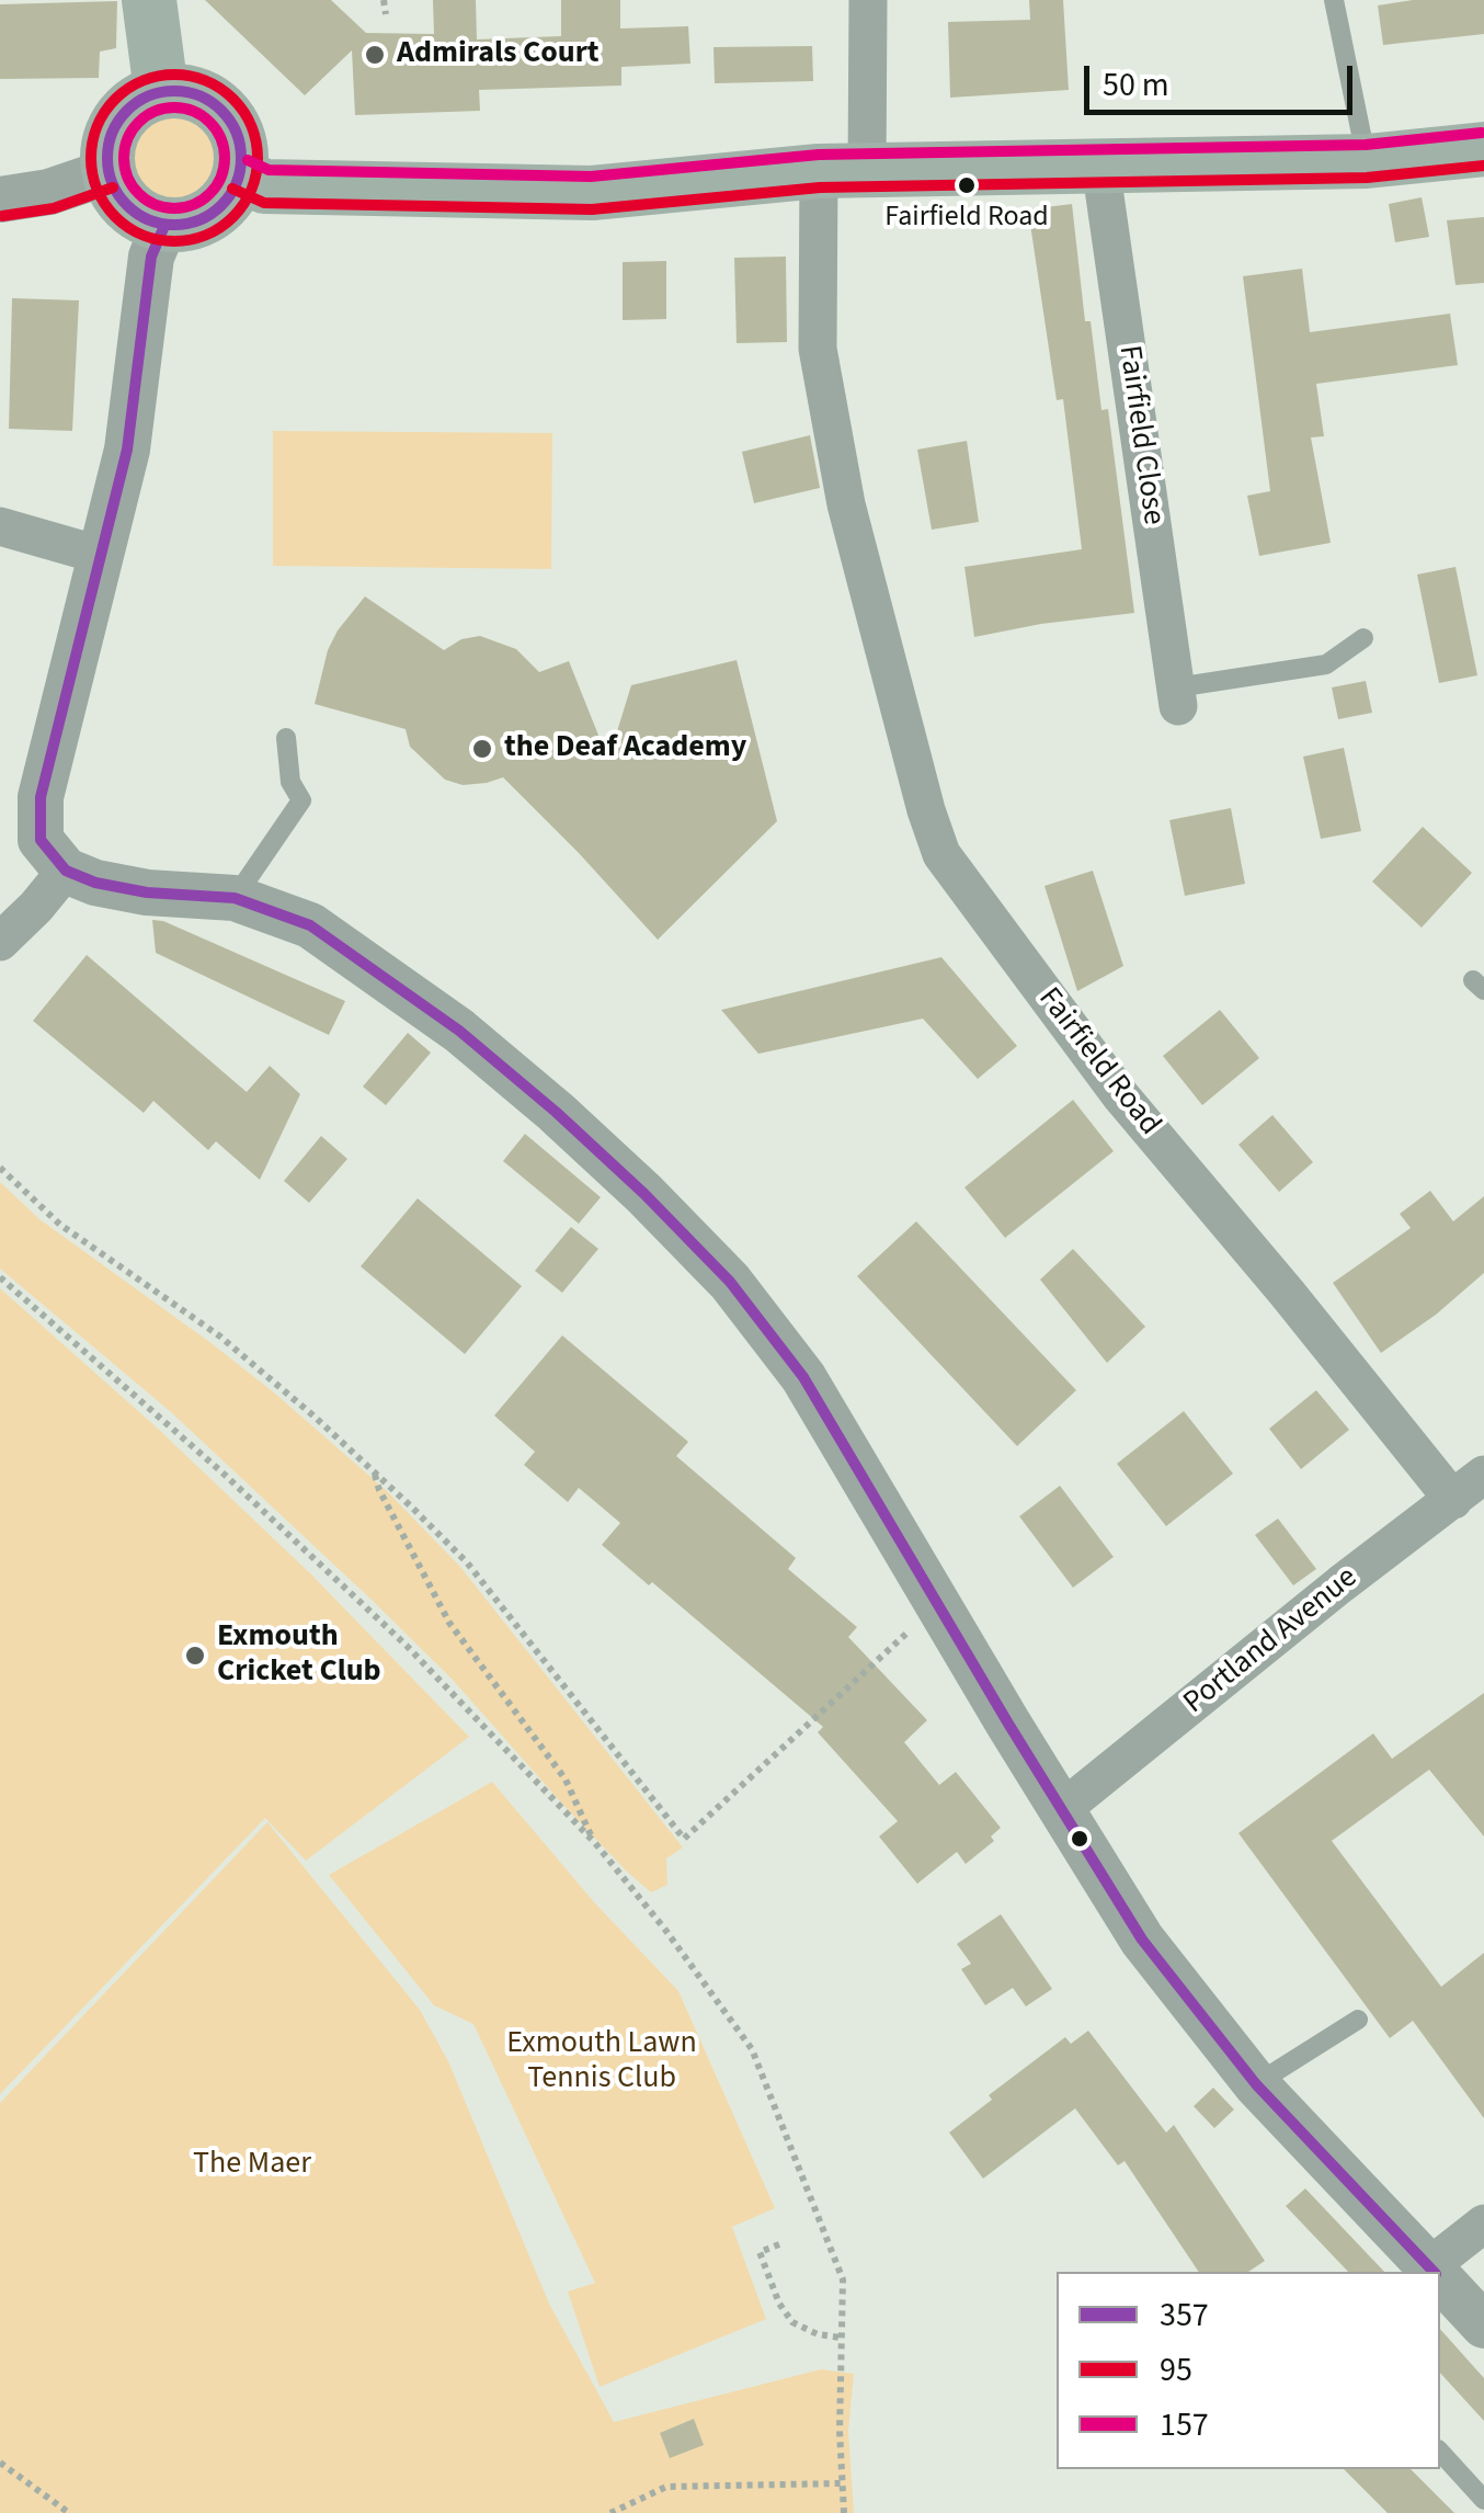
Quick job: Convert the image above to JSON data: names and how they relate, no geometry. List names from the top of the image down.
{
  "streets": {
    "street": ["Fairfield Close", "Fairfield Road", "Portland Avenue"]
  },
  "crossings": [
    ["Fairfield Road", "Portland Avenue"]
  ],
  "parks": ["Exmouth Lawn Tennis Club", "The Maer"],
  "places": [
    "Admirals Court",
    "Fairfield Road",
    "the Deaf Academy",
    "Exmouth Cricket Club"
  ],
  "lines": ["transit line 95", "transit line 357", "transit line 157"],
  "legend": ["357", "95", "157"],
  "scale_bar": "50 m"
}
